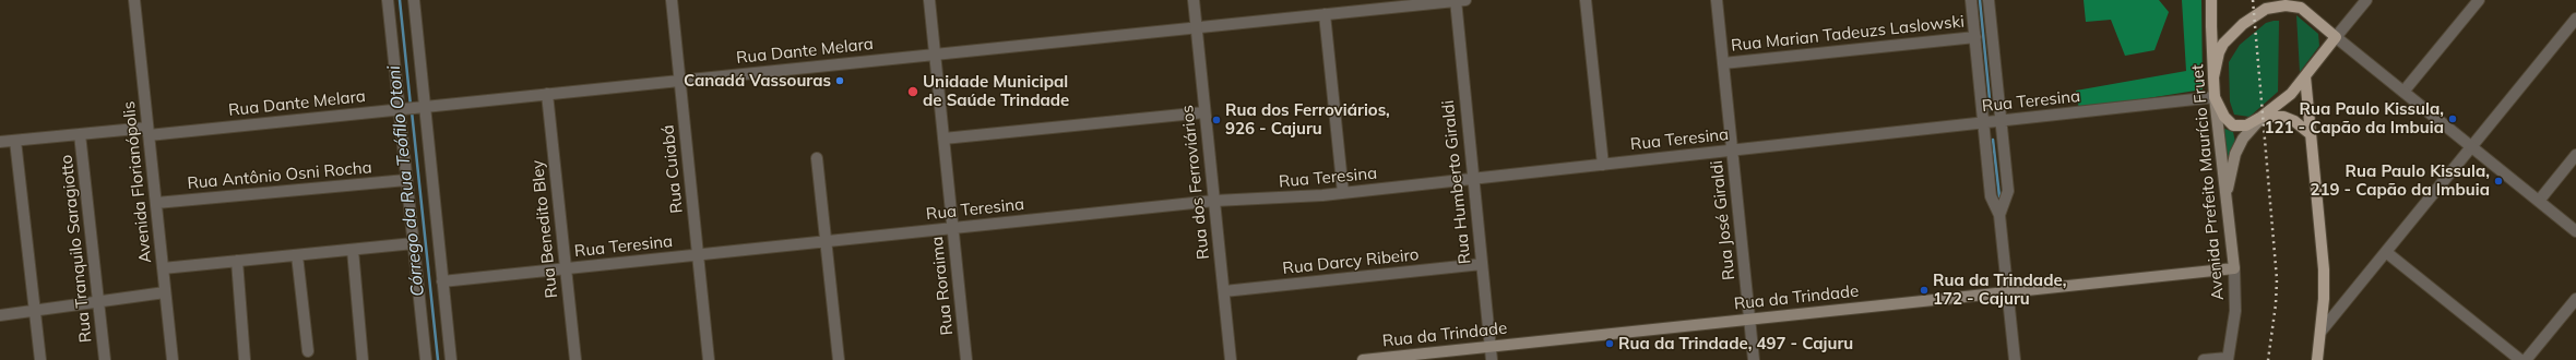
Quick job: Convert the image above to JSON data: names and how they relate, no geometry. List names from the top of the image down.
{
  "streets": {
    "main road": ["Avenida Prefeito Maurício Fruet", "Rua da Trindade"],
    "street": [
      "Rua Marian Tadeuzs Laslowski",
      "Rua Dante Melara",
      "Rua Teresina",
      "Rua Cuiabá",
      "Rua Antônio Osni Rocha",
      "Avenida Florianópolis",
      "Rua dos Ferroviários",
      "Rua Humberto Giraldi",
      "Rua José Giraldi",
      "Rua Benedito Bley",
      "Rua Tranquilo Saragiotto",
      "Rua Darcy Ribeiro",
      "Rua Roraima"
    ]
  },
  "crossings": [
    ["Rua Marian Tadeuzs Laslowski", "Rua José Giraldi"],
    ["Rua Dante Melara", "Rua Cuiabá"],
    ["Rua Dante Melara", "Avenida Florianópolis"],
    ["Rua Dante Melara", "Rua dos Ferroviários"],
    ["Rua Dante Melara", "Rua Humberto Giraldi"],
    ["Rua Dante Melara", "Rua Benedito Bley"],
    ["Rua Dante Melara", "Rua Tranquilo Saragiotto"],
    ["Rua Dante Melara", "Rua Roraima"],
    ["Rua Teresina", "Rua Cuiabá"],
    ["Rua Teresina", "Rua dos Ferroviários"],
    ["Rua Teresina", "Rua Humberto Giraldi"],
    ["Rua Teresina", "Avenida Prefeito Maurício Fruet"],
    ["Rua Teresina", "Rua José Giraldi"],
    ["Rua Teresina", "Rua Benedito Bley"],
    ["Rua Teresina", "Rua Roraima"],
    ["Rua Antônio Osni Rocha", "Avenida Florianópolis"],
    ["Rua dos Ferroviários", "Rua Darcy Ribeiro"],
    ["Rua Humberto Giraldi", "Rua Darcy Ribeiro"],
    ["Rua Humberto Giraldi", "Rua da Trindade"],
    ["Avenida Prefeito Maurício Fruet", "Rua da Trindade"],
    ["Rua José Giraldi", "Rua da Trindade"]
  ],
  "water": ["Córrego da Rua Teófilo Otoni"],
  "places": [
    "Canadá Vassouras",
    "Unidade Municipal de Saúde Trindade",
    "Rua Paulo Kissula, 121 - Capão da Imbuia",
    "Rua dos Ferroviários, 926 - Cajuru",
    "Rua Paulo Kissula, 219 - Capão da Imbuia",
    "Rua da Trindade, 172 - Cajuru",
    "Rua da Trindade, 497 - Cajuru"
  ]
}
